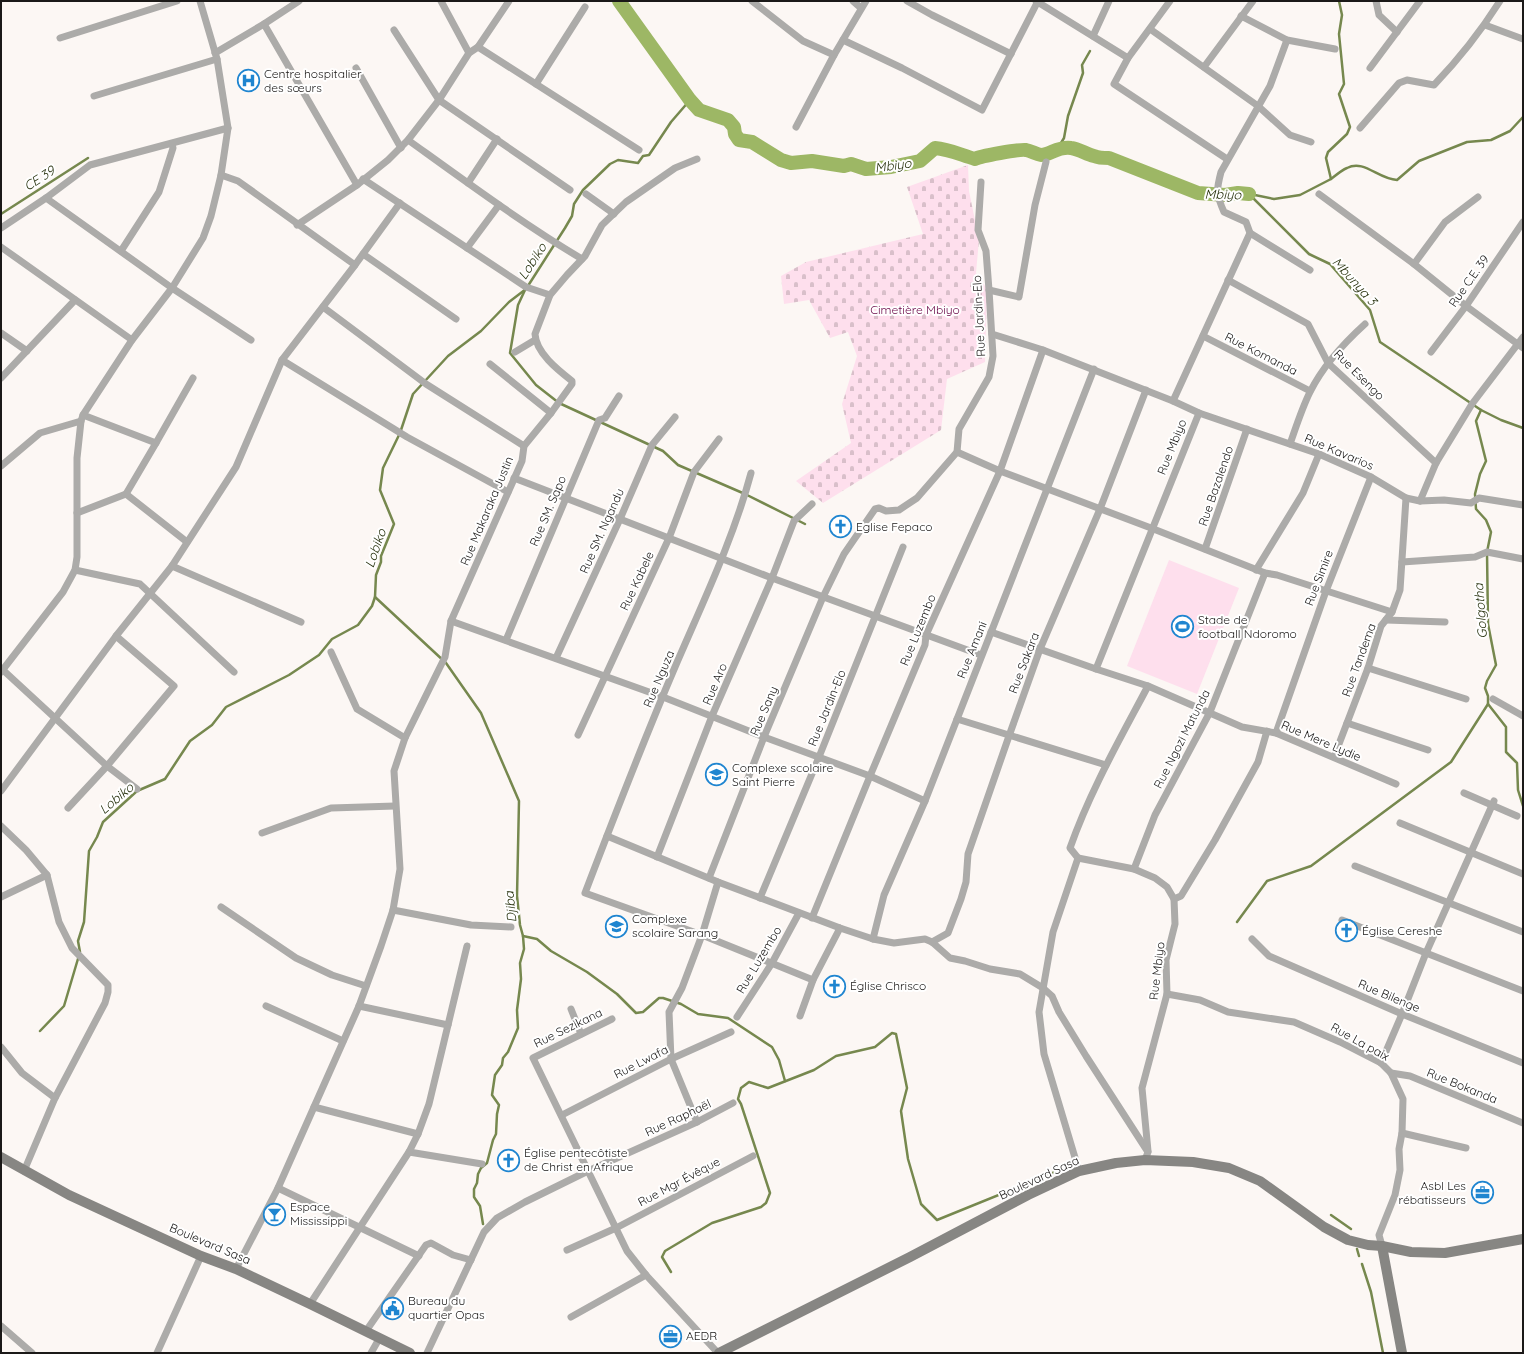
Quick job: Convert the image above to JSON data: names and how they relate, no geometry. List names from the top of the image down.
{
  "streets": {
    "street": [
      "Rue C.E. 39",
      "Rue Jardin-Elo",
      "Rue Komanda",
      "Rue Esengo",
      "Rue Mbiyo",
      "Rue Kavarios",
      "Rue Bazalendo",
      "Rue Makaraka Justin",
      "Rue SM. Sapo",
      "Rue SM. Ngandu",
      "Rue Simire",
      "Rue Kabele",
      "Rue Luzembo",
      "Rue Amani",
      "Rue Tandema",
      "Rue Sakara",
      "Rue Nguza",
      "Rue Aro",
      "Rue Sany",
      "Rue Ngozi Matunda",
      "Rue Mere Lydie",
      "Rue Bilenge",
      "Rue Sezikana",
      "Rue La paix",
      "Rue Lwafa",
      "Rue Bokanda",
      "Rue Raphaël",
      "Boulevard Sasa",
      "Rue Mgr Évêque"
    ]
  },
  "crossings": [
    ["Rue Jardin-Elo", "Rue Sany"],
    ["Rue Komanda", "Rue Mbiyo"],
    ["Rue Esengo", "Rue Mbiyo"],
    ["Rue Mbiyo", "Rue Kavarios"],
    ["Rue Mbiyo", "Rue Mere Lydie"],
    ["Rue Mbiyo", "Rue La paix"],
    ["Rue Mbiyo", "Boulevard Sasa"],
    ["Rue Kavarios", "Rue Bazalendo"],
    ["Rue Kavarios", "Rue Simire"],
    ["Rue Kavarios", "Rue Tandema"],
    ["Rue Makaraka Justin", "Boulevard Sasa"],
    ["Rue Simire", "Rue Mere Lydie"],
    ["Rue Amani", "Rue Mere Lydie"],
    ["Rue Tandema", "Rue Mere Lydie"],
    ["Rue Sakara", "Rue Mere Lydie"],
    ["Rue Ngozi Matunda", "Rue Mere Lydie"],
    ["Rue Sezikana", "Rue Lwafa"],
    ["Rue La paix", "Rue Bokanda"],
    ["Rue La paix", "Boulevard Sasa"]
  ],
  "water": [
    "Mbiyo",
    "CE 39",
    "Lobiko",
    "Mbunya 3",
    "Golgotha",
    "Djiba"
  ],
  "parks": ["Cimetière Mbiyo"],
  "places": {
    "hospital": ["Centre hospitalier des sœurs"],
    "church": [
      "Eglise Fepaco",
      "Église Cereshe",
      "Église Chrisco",
      "Église pentecôtiste de Christ en Afrique"
    ],
    "sports": ["Stade de football Ndoromo"],
    "school or university": ["Complexe scolaire Saint Pierre", "Complexe scolaire Sarang"],
    "office": ["Asbl Les rébatisseurs", "AEDR"],
    "bar": ["Espace Mississippi"],
    "public building": ["Bureau du quartier Opas"]
  }
}
